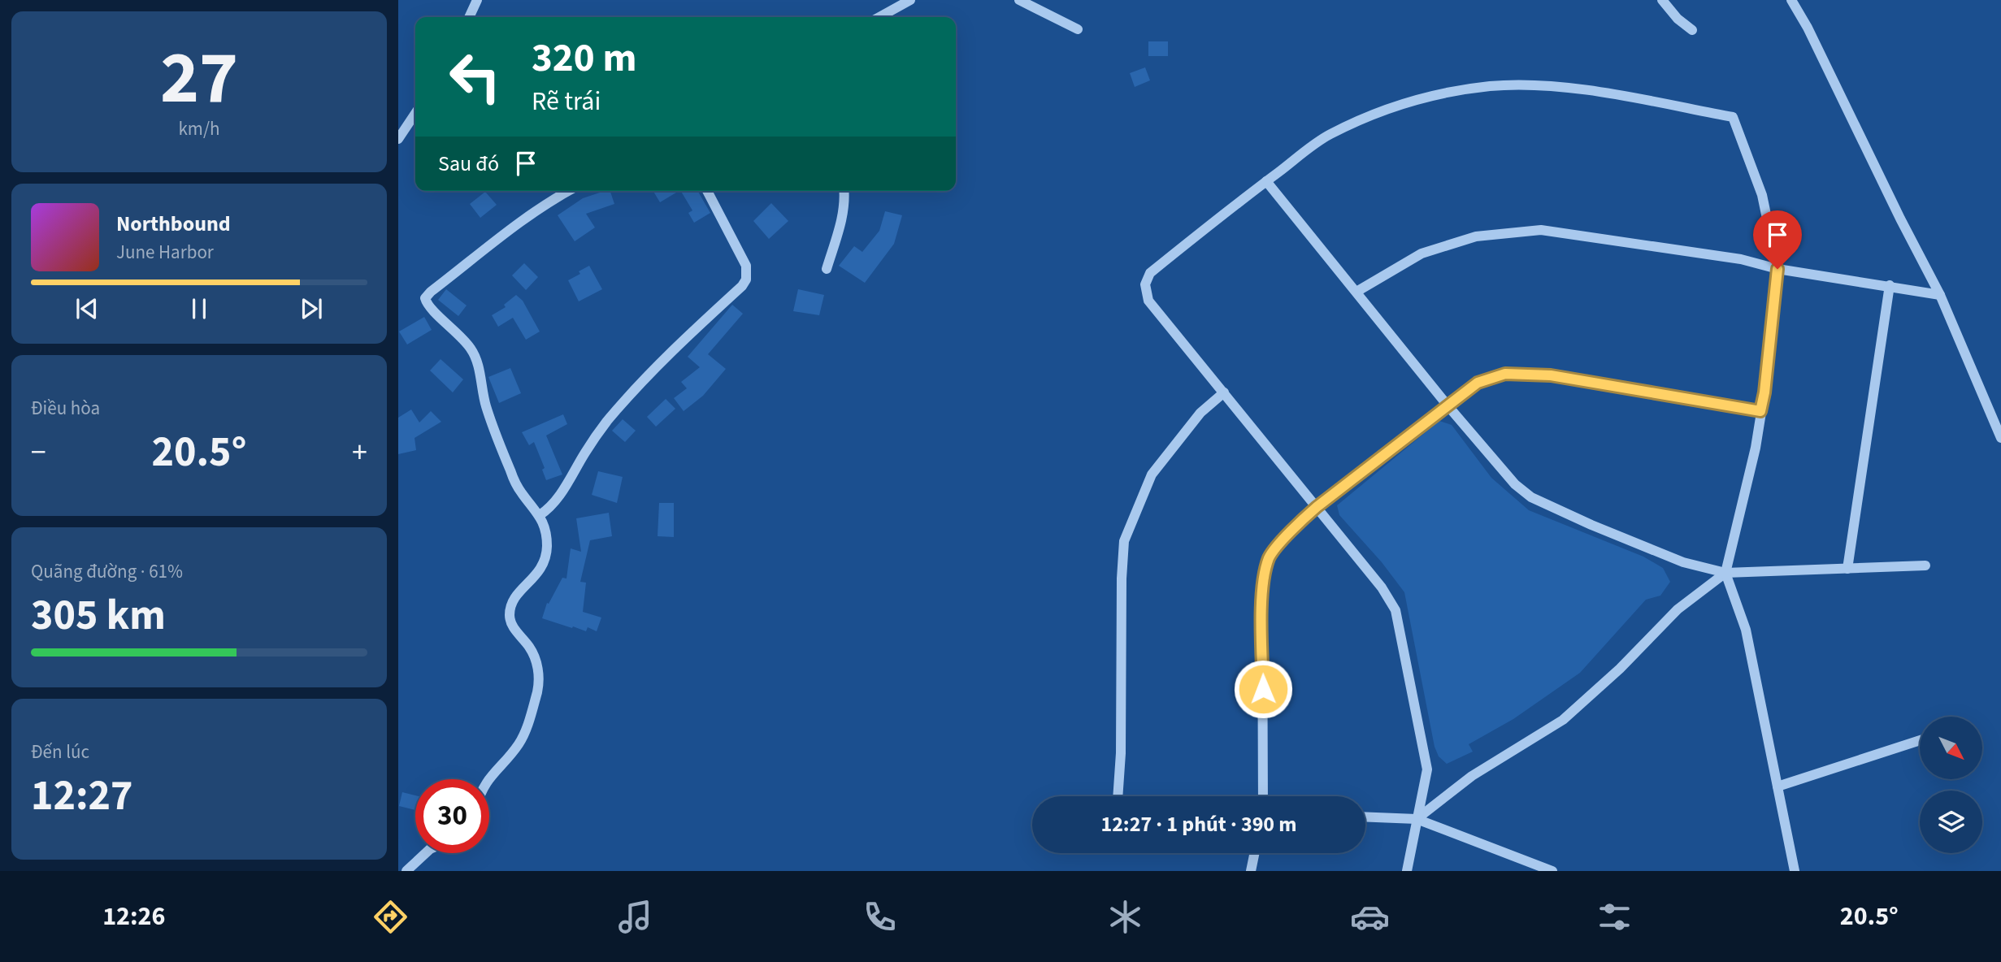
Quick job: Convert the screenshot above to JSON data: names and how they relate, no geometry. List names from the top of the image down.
{
  "north": "bottom right",
  "page": {
    "tile": [
      ["27", "km/h"],
      "Điều hòa",
      ["Quãng đường · 61%", "305 km"],
      ["Đến lúc", "12:27"]
    ],
    "turn": ["320 m", "Rẽ trái"],
    "then": "Sau đó",
    "song": ["Northbound", "June Harbor"],
    "heat": ["−", "20.5°", "+"],
    "limit": "30",
    "trip": "12:27 · 1 phút · 390 m",
    "tabs": ["12:26", "20.5°"]
  }
}
